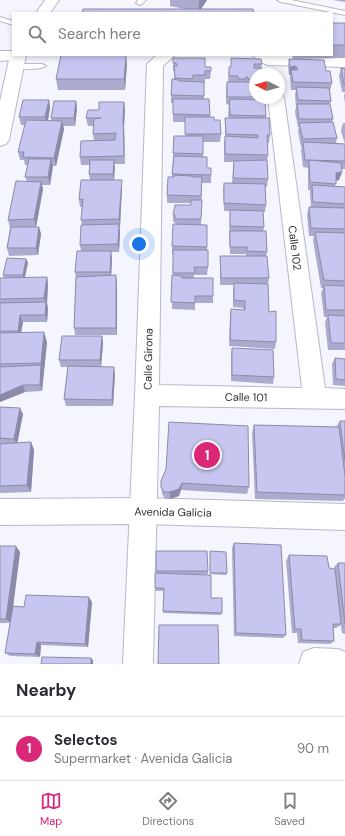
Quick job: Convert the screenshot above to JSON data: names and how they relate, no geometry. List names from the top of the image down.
{
  "streets": {
    "street": [
      "Calle 102",
      "Calle Girona",
      "Calle 101",
      "Avenida Galicia"
    ]
  },
  "crossings": [
    ["Calle 102", "Calle 101"],
    ["Calle Girona", "Calle 101"],
    ["Calle Girona", "Avenida Galicia"]
  ],
  "north": "left",
  "page": {
    "search": "Search here",
    "pins": "1",
    "heading": "Nearby",
    "list": [
      {
        "mark": "1",
        "name": "Selectos",
        "note": "Supermarket · Avenida Galicia",
        "value": "90 m"
      }
    ],
    "nav": ["Map", "Directions", "Saved"]
  }
}
